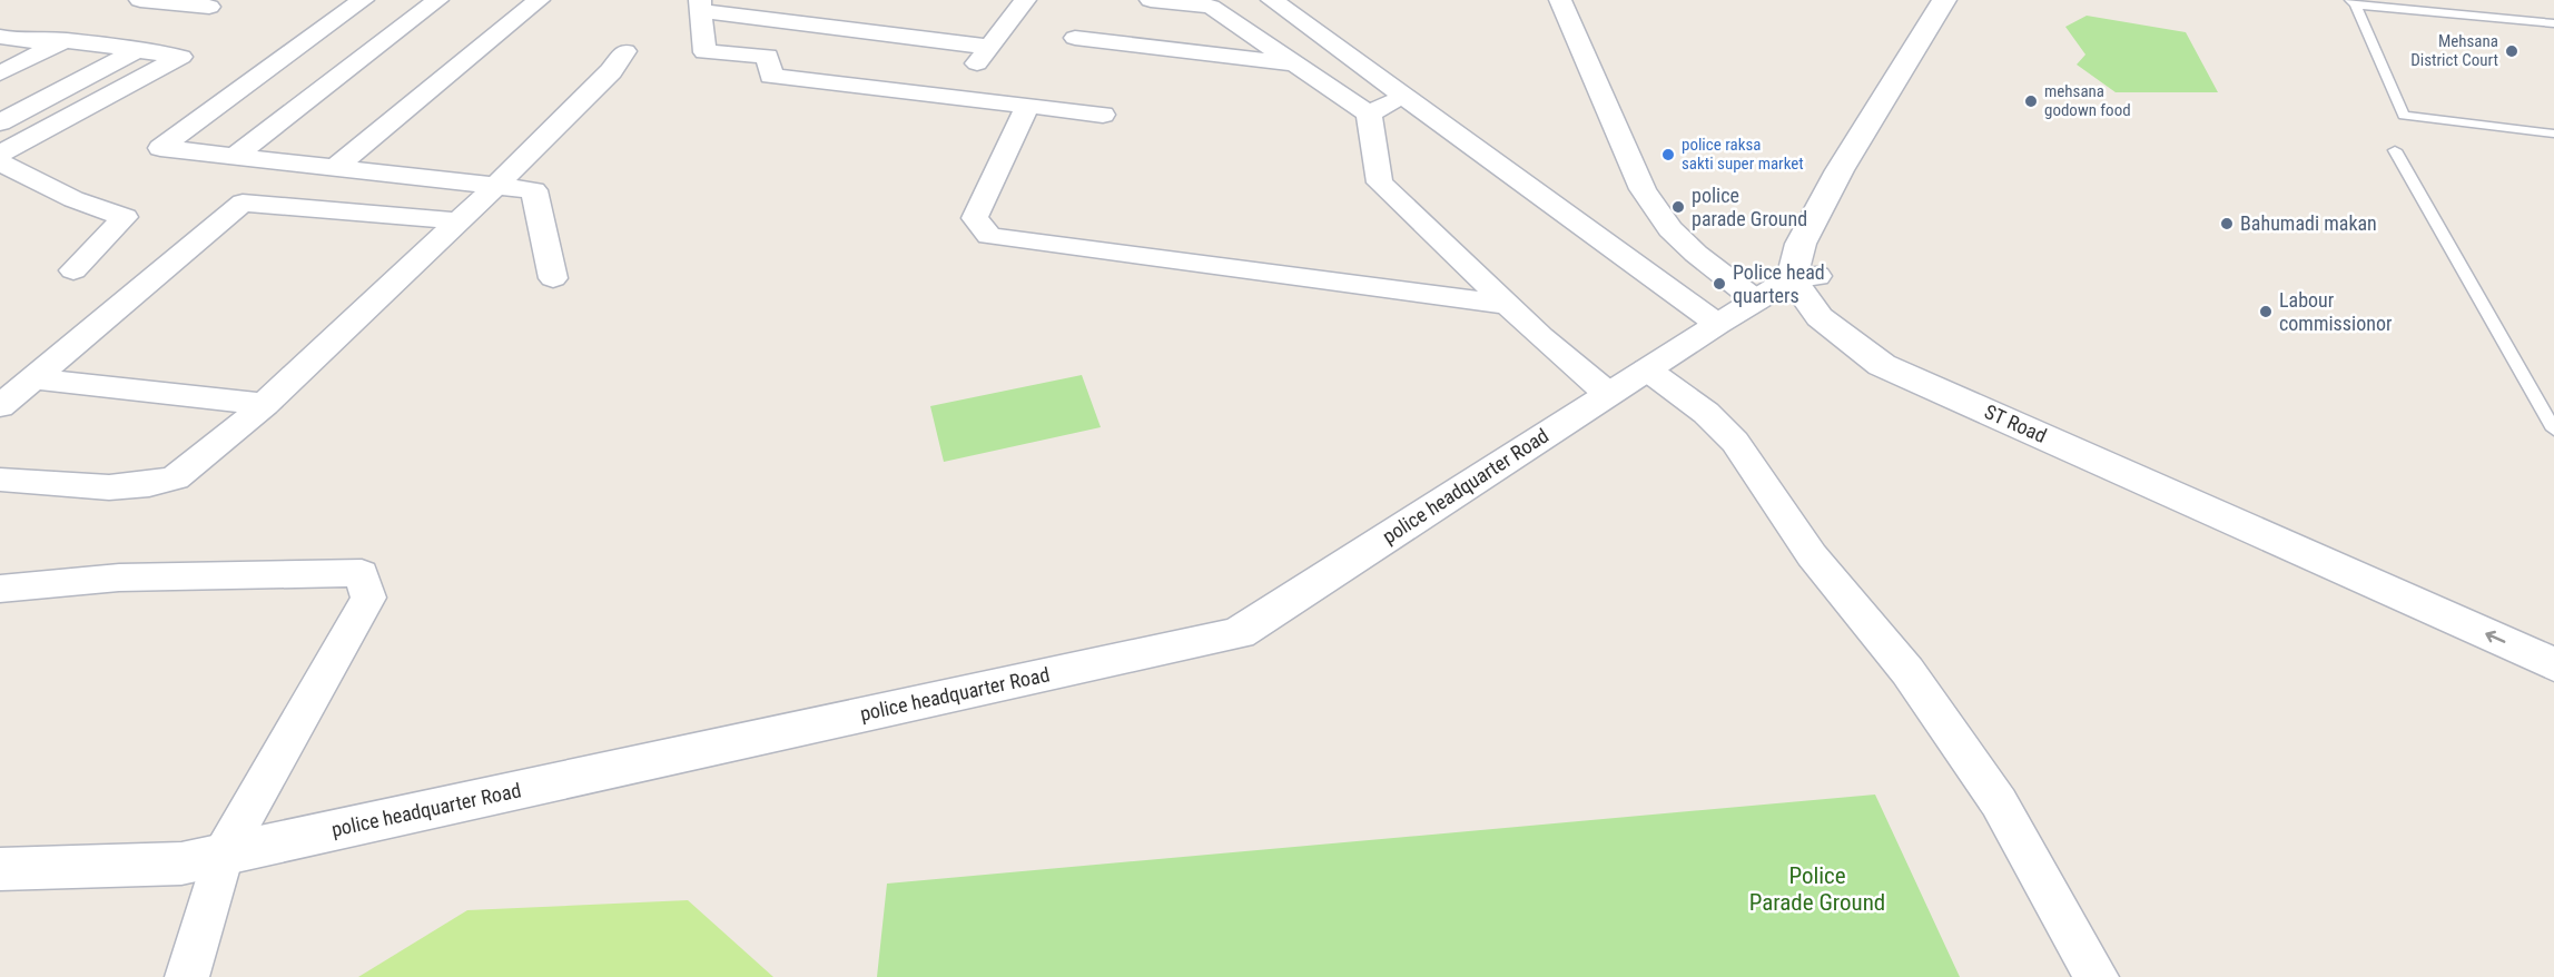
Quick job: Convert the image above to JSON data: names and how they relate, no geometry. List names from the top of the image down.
{
  "streets": {
    "main road": ["ST Road", "police headquarter Road"]
  },
  "crossings": [
    ["ST Road", "police headquarter Road"]
  ],
  "parks": ["Police Parade Ground"],
  "places": [
    "Mehsana District Court",
    "mehsana godown food",
    "police raksa sakti super market",
    "police parade Ground",
    "Bahumadi makan",
    "Police head quarters",
    "Labour commissionor"
  ]
}
